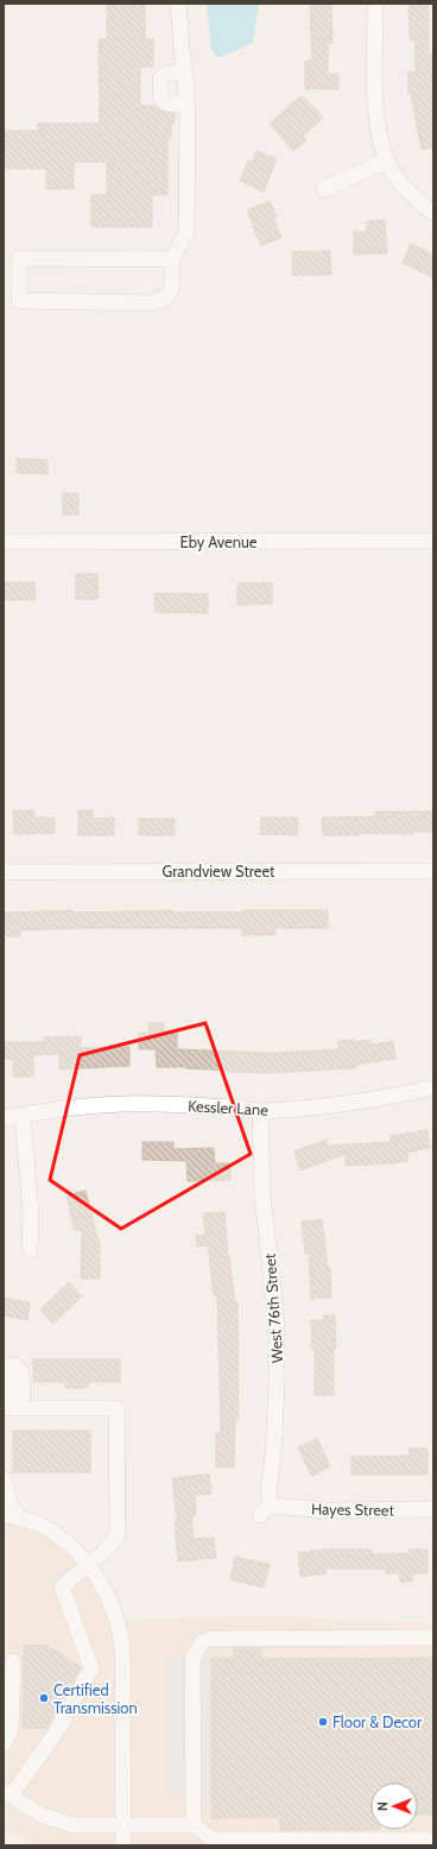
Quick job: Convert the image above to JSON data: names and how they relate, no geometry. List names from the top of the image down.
{
  "streets": {
    "street": [
      "Eby Avenue",
      "Grandview Street",
      "Kessler Lane",
      "West 76th Street",
      "Hayes Street"
    ]
  },
  "crossings": [
    ["Kessler Lane", "West 76th Street"],
    ["West 76th Street", "Hayes Street"]
  ],
  "places": ["Certified Transmission", "Floor & Decor"],
  "north": "left"
}
